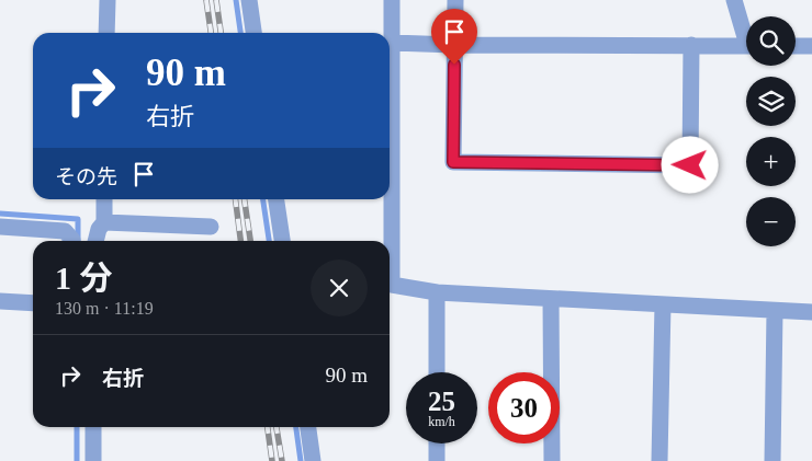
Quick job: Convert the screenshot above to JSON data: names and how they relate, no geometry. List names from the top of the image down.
{
  "page": {
    "map_buttons": ["+", "−"],
    "turn": ["90 m", "右折"],
    "then": "その先",
    "heading": ["1 分", "130 m · 11:19"],
    "list": [
      {
        "name": "右折",
        "value": "90 m"
      }
    ],
    "speed": "25 km/h",
    "limit": "30"
  }
}
